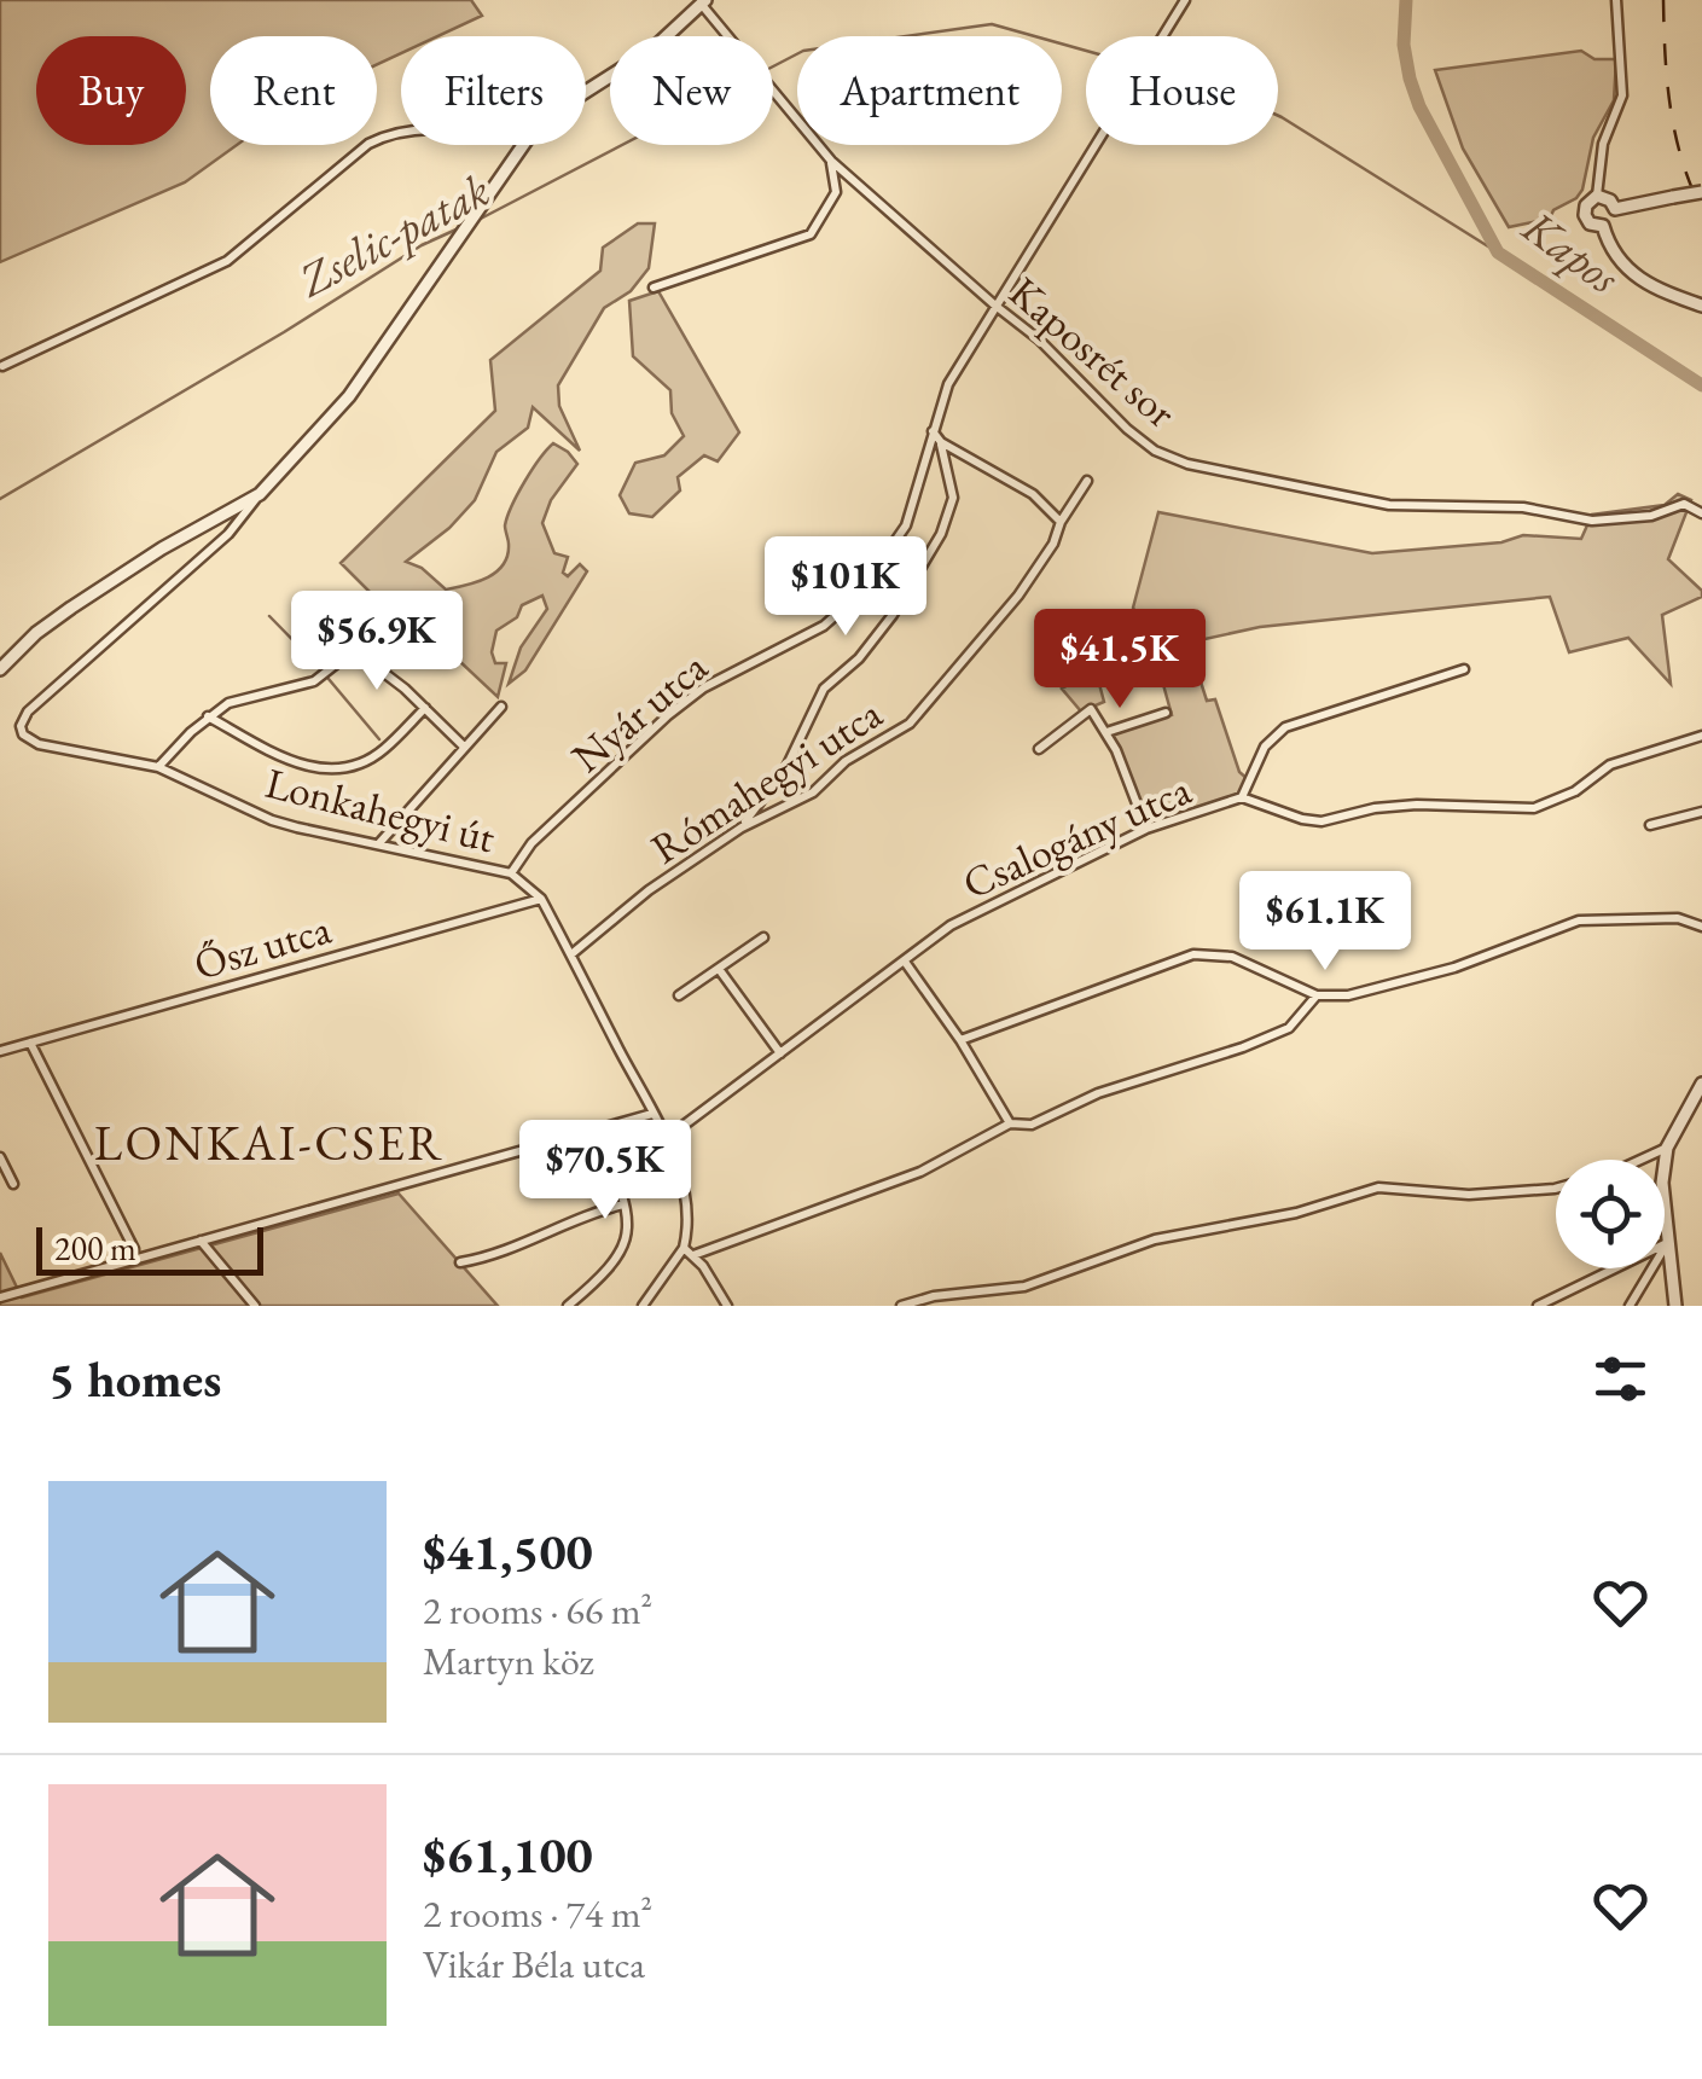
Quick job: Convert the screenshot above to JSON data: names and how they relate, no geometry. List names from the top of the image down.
{
  "streets": {
    "street": [
      "Kaposrét sor",
      "Nyár utca",
      "Rómahegyi utca",
      "Lonkahegyi út",
      "Csalogány utca",
      "Ősz utca"
    ]
  },
  "crossings": [
    ["Kaposrét sor", "Nyár utca"],
    ["Nyár utca", "Lonkahegyi út"],
    ["Rómahegyi utca", "Lonkahegyi út"],
    ["Lonkahegyi út", "Csalogány utca"],
    ["Lonkahegyi út", "Ősz utca"]
  ],
  "districts": ["LONKAI-CSER"],
  "water": ["Zselic-patak", "Kapos"],
  "scale_bar": "200 m",
  "page": {
    "chip": [
      "Buy",
      "Rent",
      "Filters",
      "New",
      "Apartment",
      "House"
    ],
    "price": [
      "$101K",
      "$56.9K",
      "$41.5K",
      "$61.1K",
      "$70.5K"
    ],
    "scale": "200 m",
    "heading": "5 homes",
    "list": [
      {
        "name": "$41,500",
        "note": "2 rooms · 66 m² · Martyn köz"
      },
      {
        "name": "$61,100",
        "note": "2 rooms · 74 m² · Vikár Béla utca"
      }
    ]
  }
}
